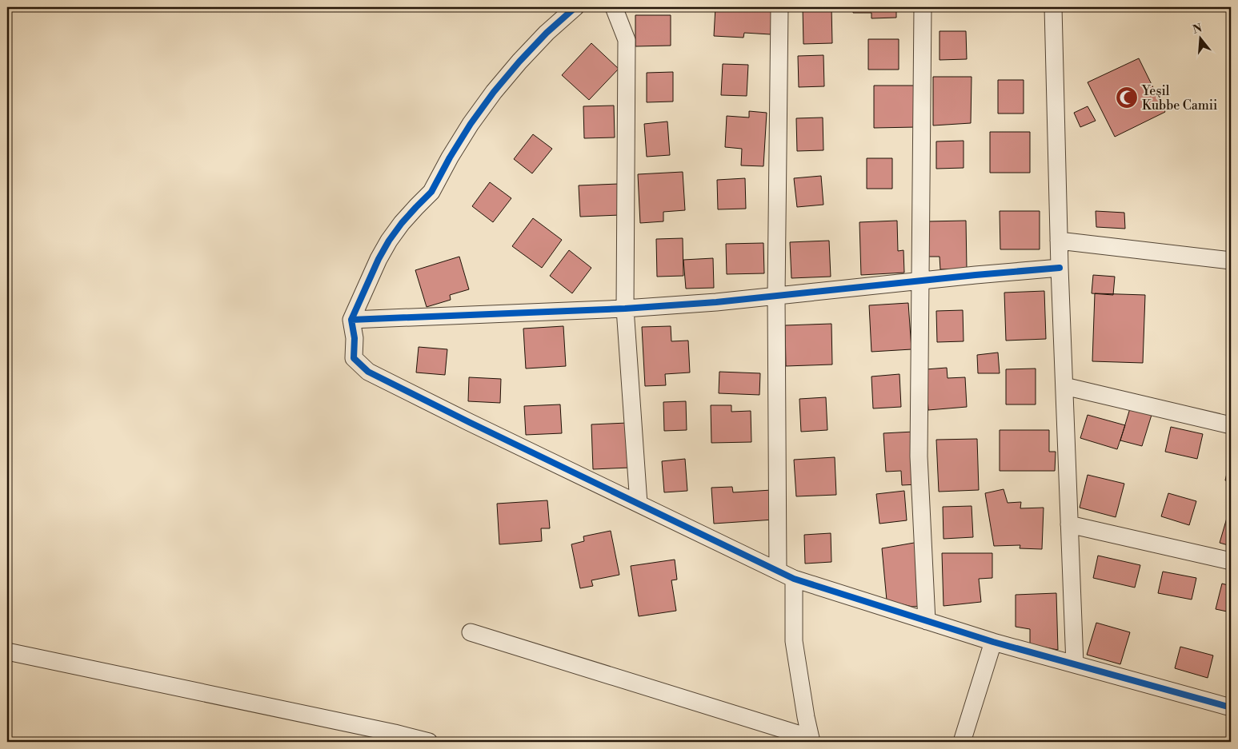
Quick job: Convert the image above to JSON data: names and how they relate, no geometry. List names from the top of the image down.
{
  "places": {
    "mosque": ["Yeşil Kubbe Camii"]
  },
  "north": "top"
}
